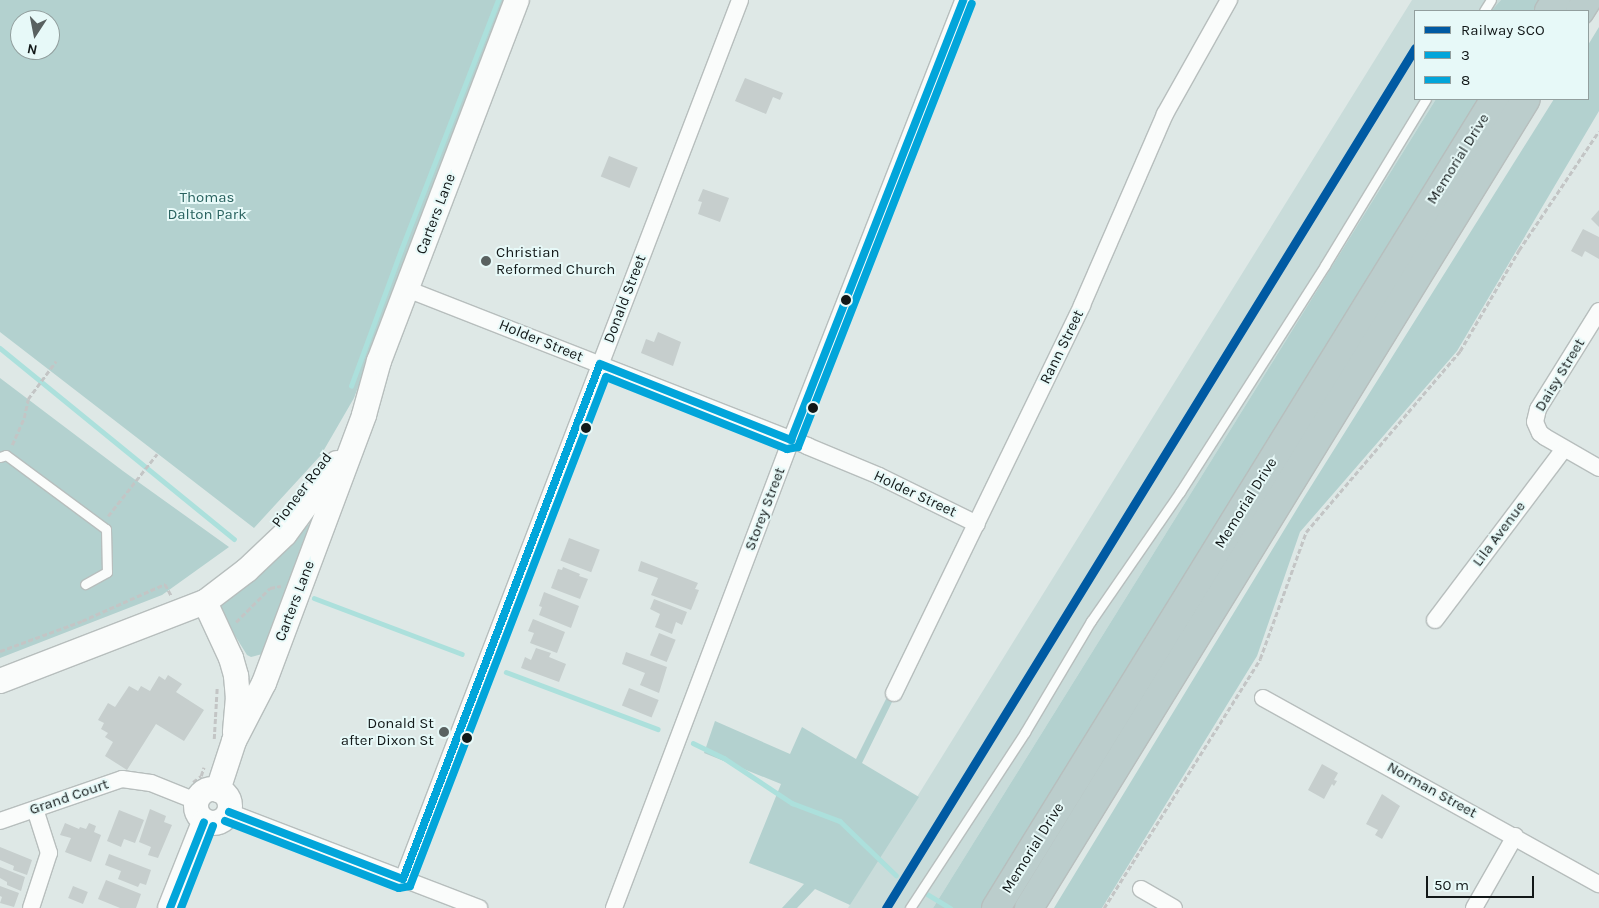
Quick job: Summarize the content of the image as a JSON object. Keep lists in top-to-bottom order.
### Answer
{
  "streets": {
    "highway": ["Memorial Drive"],
    "main road": ["Carters Lane", "Pioneer Road"],
    "street": [
      "Donald Street",
      "Holder Street",
      "Rann Street",
      "Daisy Street",
      "Storey Street",
      "Lila Avenue",
      "Norman Street",
      "Grand Court"
    ]
  },
  "crossings": [
    ["Carters Lane", "Holder Street"],
    ["Carters Lane", "Pioneer Road"],
    ["Donald Street", "Holder Street"],
    ["Holder Street", "Rann Street"],
    ["Holder Street", "Storey Street"],
    ["Daisy Street", "Lila Avenue"]
  ],
  "parks": ["Thomas Dalton Park"],
  "places": ["Christian Reformed Church", "Donald St after Dixon St"],
  "lines": ["transit line 3", "transit line 8", "rail line SCO"],
  "legend": ["Railway SCO", "3", "8"],
  "scale_bar": "50 m",
  "north": "bottom"
}
